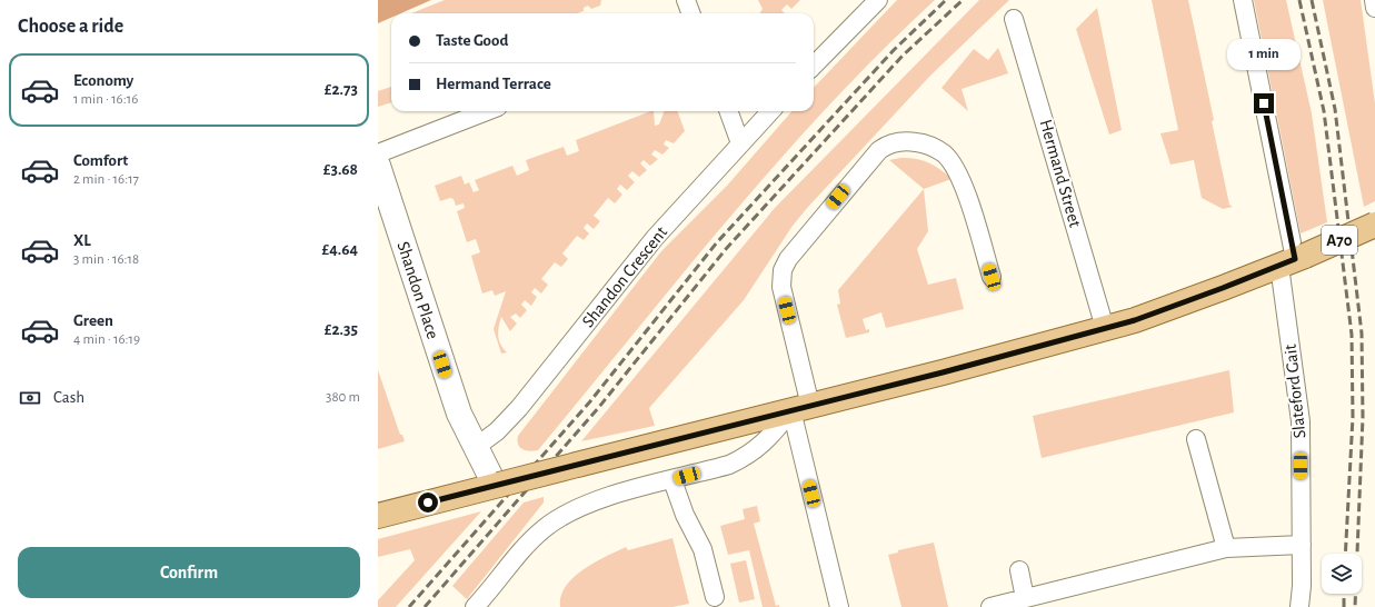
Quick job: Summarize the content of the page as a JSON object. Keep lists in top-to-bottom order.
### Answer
{
  "streets": {
    "main road": ["A70"],
    "street": [
      "Hermand Street",
      "Shandon Crescent",
      "Shandon Place",
      "Slateford Gait"
    ]
  },
  "crossings": [
    ["Hermand Street", "A70"],
    ["A70", "Shandon Place"],
    ["A70", "Slateford Gait"],
    ["Shandon Crescent", "Shandon Place"]
  ],
  "page": {
    "heading": "Choose a ride",
    "banner": ["Taste Good", "Hermand Terrace"],
    "bubble": "1 min",
    "list": [
      {
        "name": "Economy",
        "note": "1 min · 16:16",
        "value": "£2.73"
      },
      {
        "name": "Comfort",
        "note": "2 min · 16:17",
        "value": "£3.68"
      },
      {
        "name": "XL",
        "note": "3 min · 16:18",
        "value": "£4.64"
      },
      {
        "name": "Green",
        "note": "4 min · 16:19",
        "value": "£2.35"
      }
    ],
    "pay": ["Cash", "380 m"],
    "buttons": "Confirm"
  }
}
